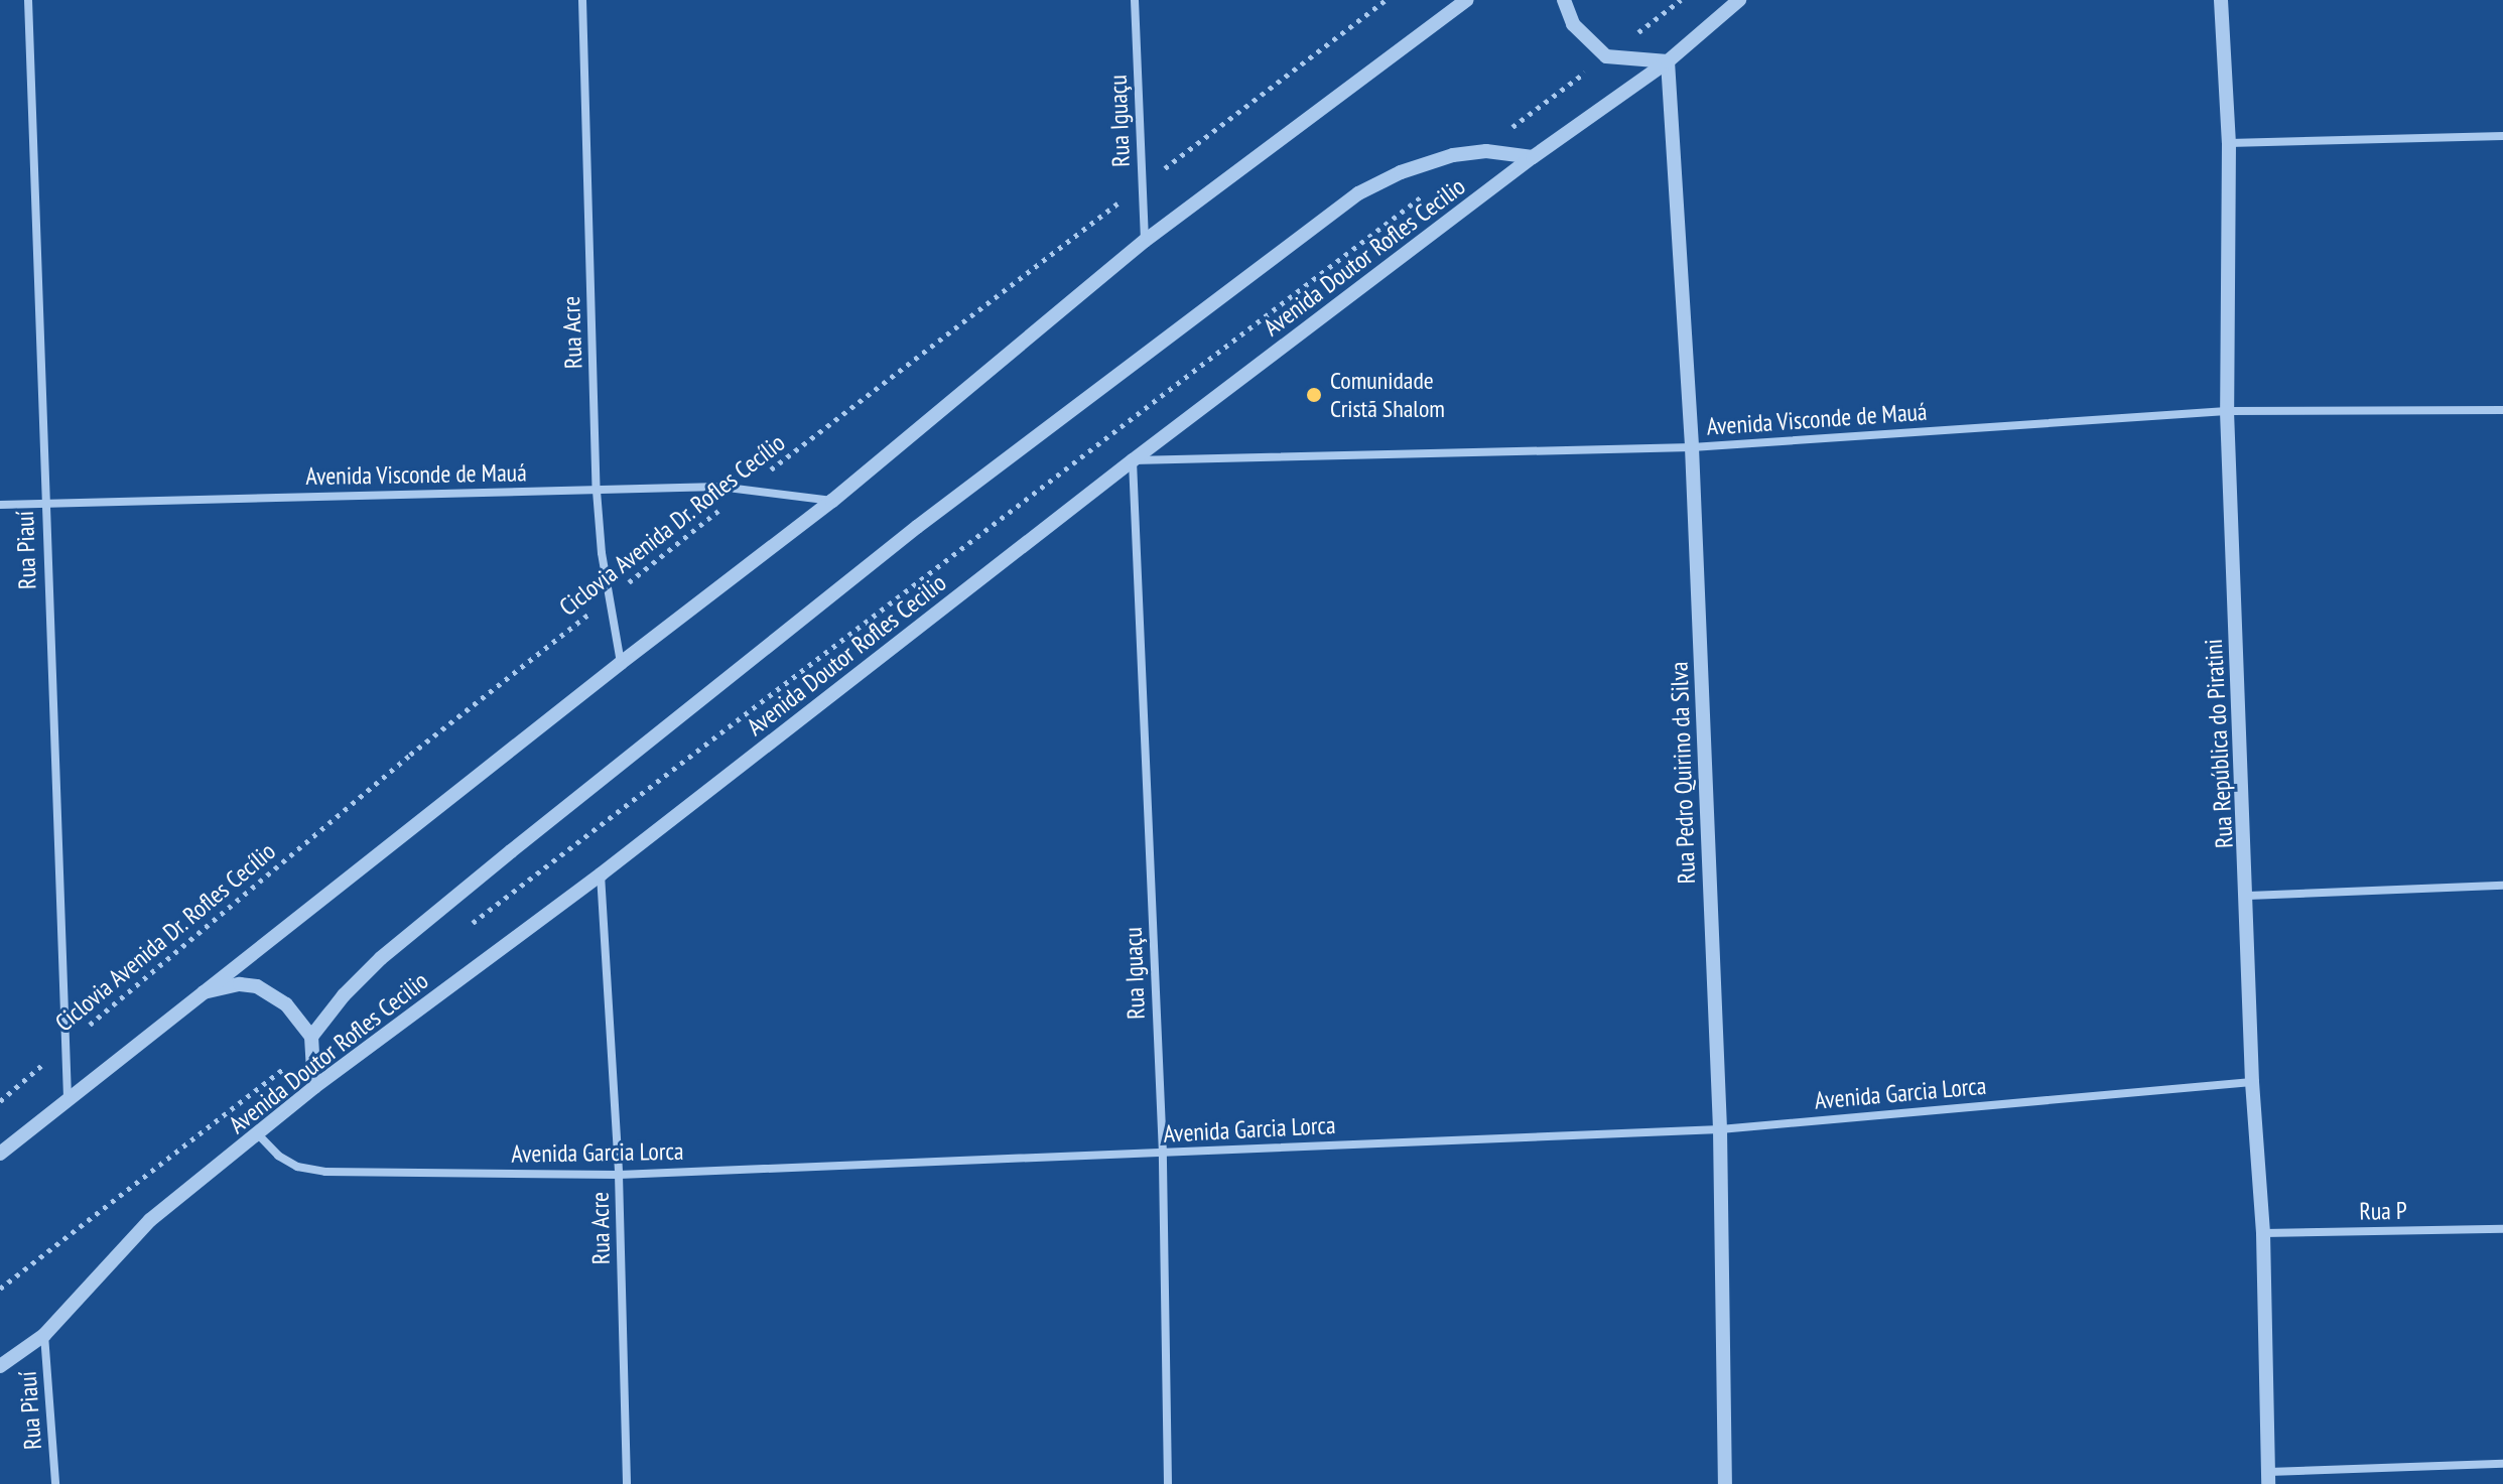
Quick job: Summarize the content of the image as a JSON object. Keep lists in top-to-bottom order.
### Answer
{
  "streets": {
    "street": [
      "Rua Iguaçu",
      "Avenida Doutor Rofles Cecilio",
      "Rua Acre",
      "Avenida Visconde de Mauá",
      "Rua Piauí",
      "Rua República do Piratini",
      "Rua Pedro Quirino da Silva",
      "Avenida Garcia Lorca",
      "Rua P"
    ],
    "path": ["Ciclovia Avenida Dr. Rofles Cecílio"]
  },
  "crossings": [
    ["Rua Iguaçu", "Avenida Doutor Rofles Cecilio"],
    ["Rua Iguaçu", "Avenida Visconde de Mauá"],
    ["Rua Iguaçu", "Ciclovia Avenida Dr. Rofles Cecílio"],
    ["Rua Iguaçu", "Avenida Garcia Lorca"],
    ["Avenida Doutor Rofles Cecilio", "Rua Acre"],
    ["Avenida Doutor Rofles Cecilio", "Avenida Visconde de Mauá"],
    ["Avenida Doutor Rofles Cecilio", "Rua Piauí"],
    ["Avenida Doutor Rofles Cecilio", "Rua Pedro Quirino da Silva"],
    ["Avenida Doutor Rofles Cecilio", "Avenida Garcia Lorca"],
    ["Rua Acre", "Avenida Visconde de Mauá"],
    ["Rua Acre", "Ciclovia Avenida Dr. Rofles Cecílio"],
    ["Rua Acre", "Avenida Garcia Lorca"],
    ["Avenida Visconde de Mauá", "Ciclovia Avenida Dr. Rofles Cecílio"],
    ["Avenida Visconde de Mauá", "Rua Piauí"],
    ["Avenida Visconde de Mauá", "Rua República do Piratini"],
    ["Avenida Visconde de Mauá", "Rua Pedro Quirino da Silva"],
    ["Ciclovia Avenida Dr. Rofles Cecílio", "Rua Piauí"],
    ["Rua República do Piratini", "Avenida Garcia Lorca"],
    ["Rua República do Piratini", "Rua P"],
    ["Rua Pedro Quirino da Silva", "Avenida Garcia Lorca"]
  ],
  "places": ["Comunidade Cristã Shalom"]
}
